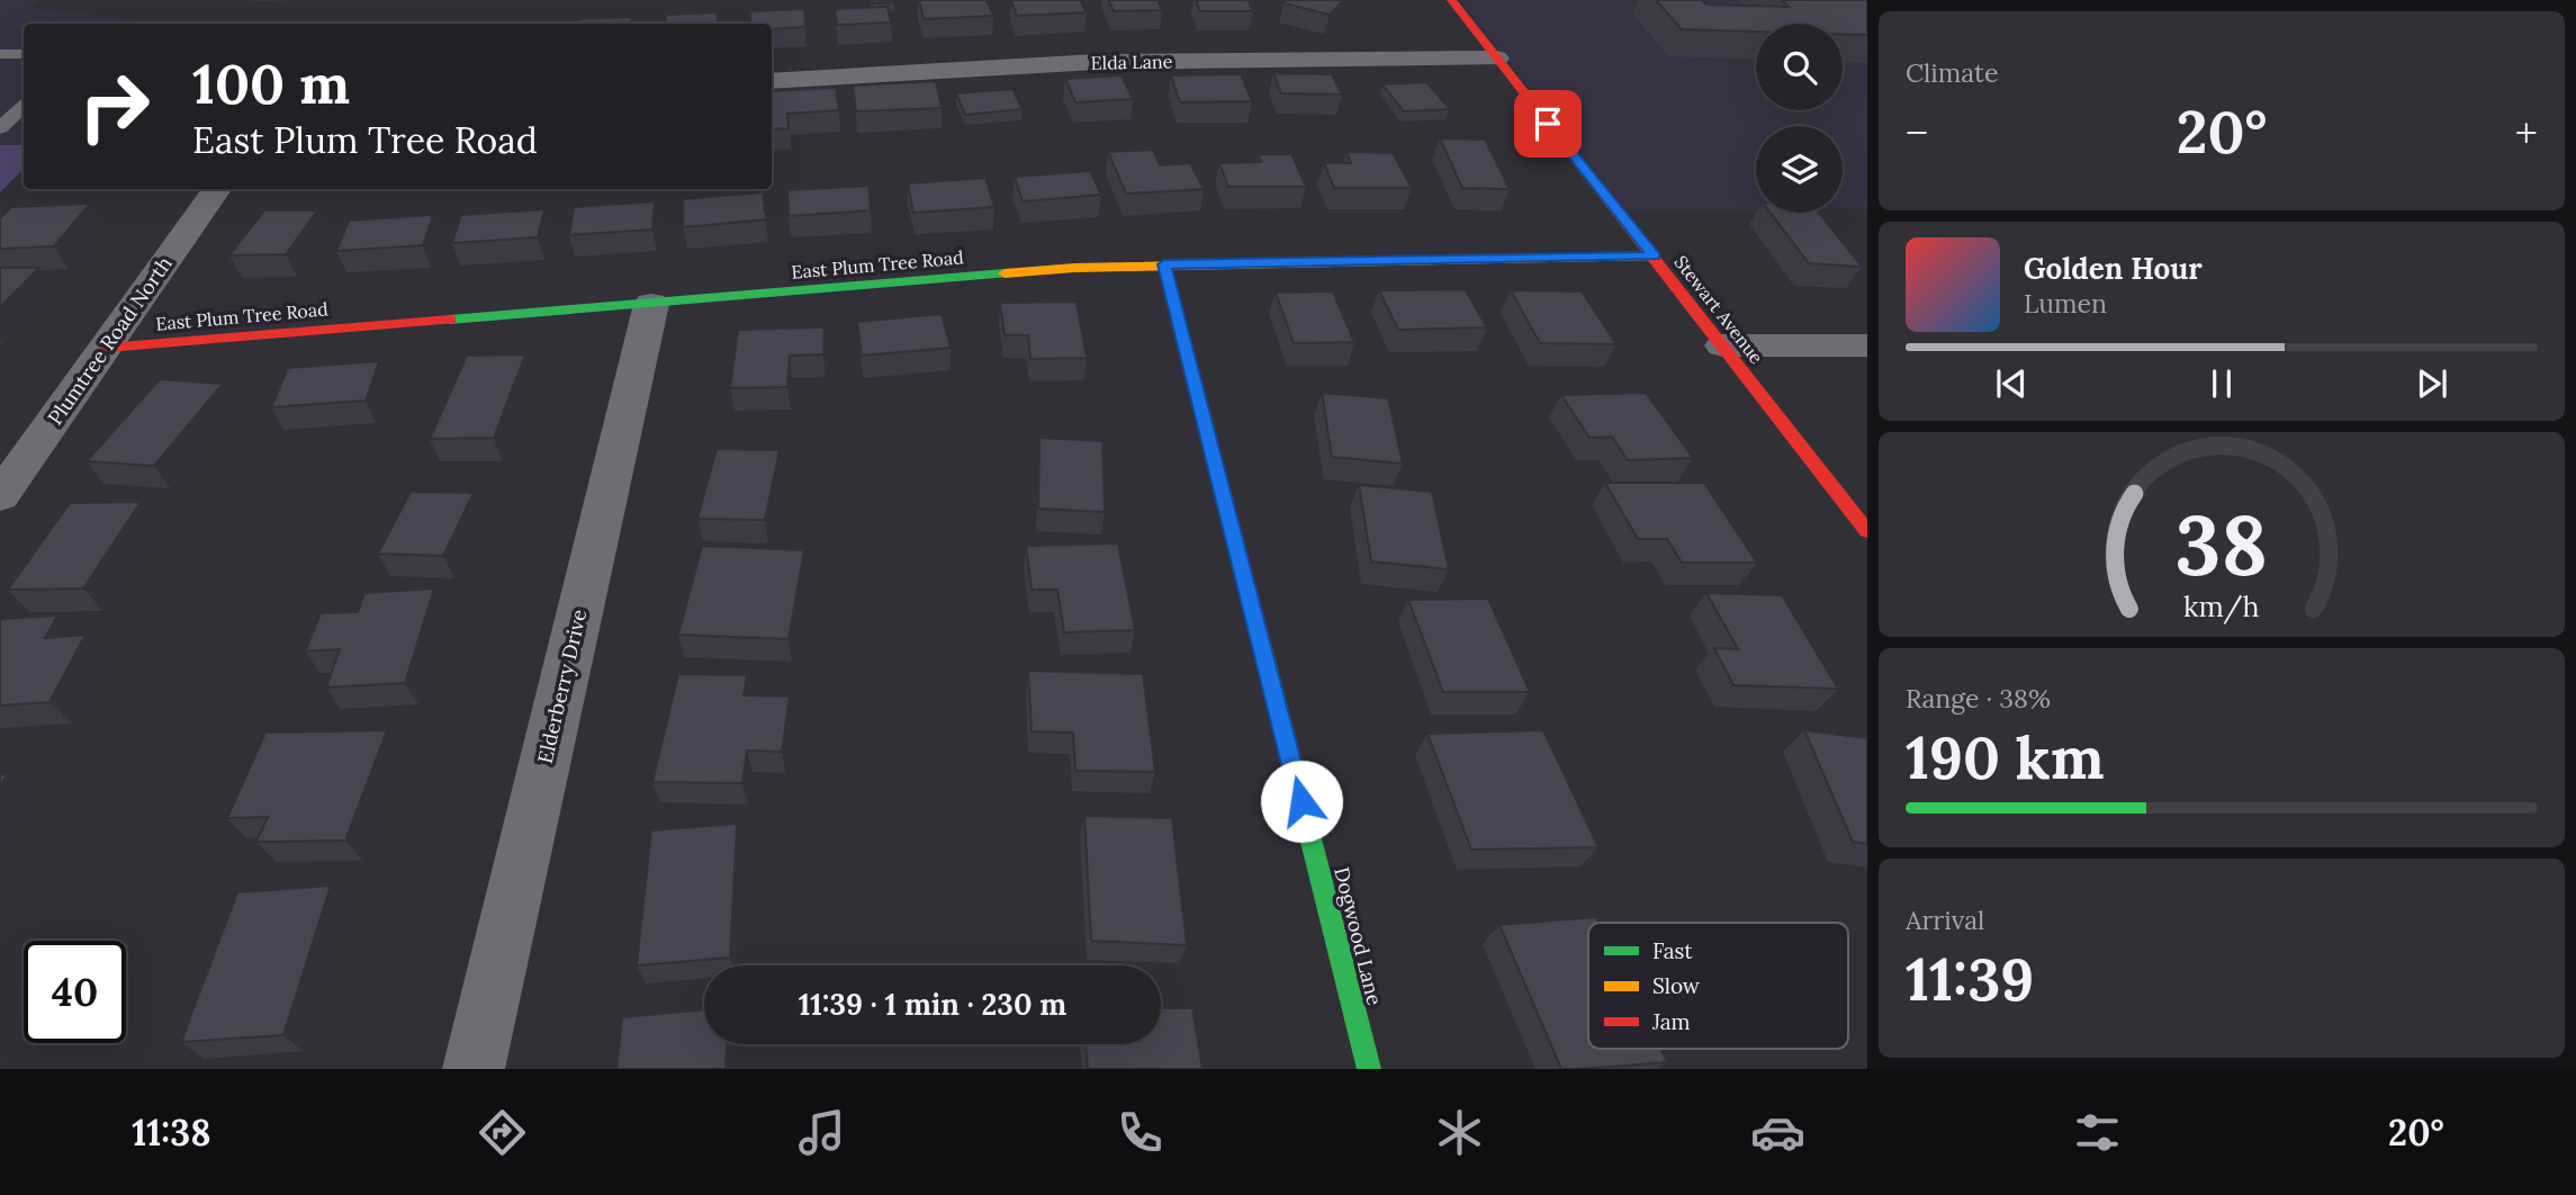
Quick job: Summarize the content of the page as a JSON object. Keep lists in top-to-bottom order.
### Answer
{
  "streets": {
    "street": [
      "Elda Lane",
      "East Plum Tree Road",
      "Stewart Avenue",
      "Plumtree Road North",
      "Elderberry Drive",
      "Dogwood Lane"
    ]
  },
  "crossings": [
    ["Elda Lane", "Stewart Avenue"],
    ["East Plum Tree Road", "Stewart Avenue"],
    ["East Plum Tree Road", "Plumtree Road North"],
    ["East Plum Tree Road", "Elderberry Drive"],
    ["East Plum Tree Road", "Dogwood Lane"]
  ],
  "legend": ["Fast", "Slow", "Jam"],
  "page": {
    "tile": [
      "Climate",
      ["Range · 38%", "190 km"],
      ["Arrival", "11:39"]
    ],
    "turn": ["100 m", "East Plum Tree Road"],
    "heat": ["−", "20°", "+"],
    "song": ["Golden Hour", "Lumen"],
    "limit": "40",
    "trip": "11:39 · 1 min · 230 m",
    "tabs": ["11:38", "20°"],
    "gauge": ["38", "km/h"]
  }
}
